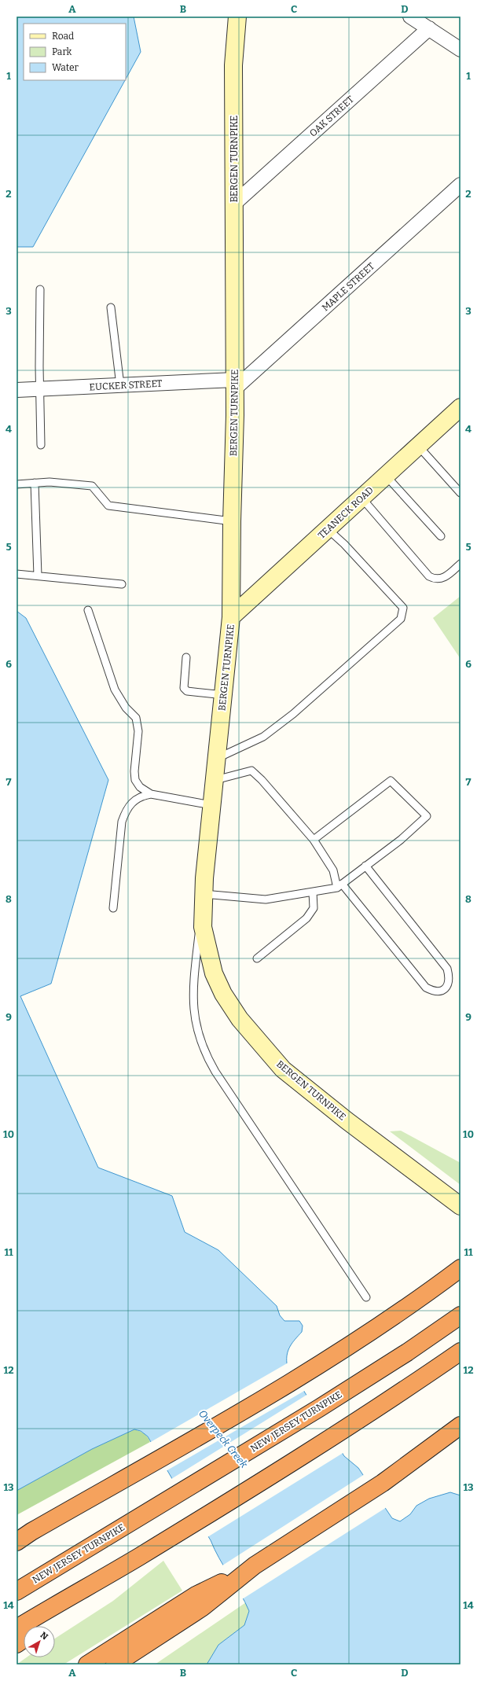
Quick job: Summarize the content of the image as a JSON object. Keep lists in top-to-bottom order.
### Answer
{
  "streets": {
    "highway": ["NEW JERSEY TURNPIKE"],
    "main road": ["BERGEN TURNPIKE", "TEANECK ROAD"],
    "street": ["OAK STREET", "MAPLE STREET", "EUCKER STREET"]
  },
  "crossings": [
    ["OAK STREET", "BERGEN TURNPIKE"],
    ["BERGEN TURNPIKE", "MAPLE STREET"],
    ["BERGEN TURNPIKE", "EUCKER STREET"],
    ["BERGEN TURNPIKE", "TEANECK ROAD"],
    ["MAPLE STREET", "EUCKER STREET"]
  ],
  "water": ["Overpeck Creek"],
  "legend": ["Road", "Park", "Water"],
  "north": "top right",
  "grid": {
    "columns": [
      "A",
      "B",
      "C",
      "D"
    ],
    "rows": [
      "1",
      "2",
      "3",
      "4",
      "5",
      "6",
      "7",
      "8",
      "9",
      "10",
      "11",
      "12",
      "13",
      "14"
    ]
  }
}
